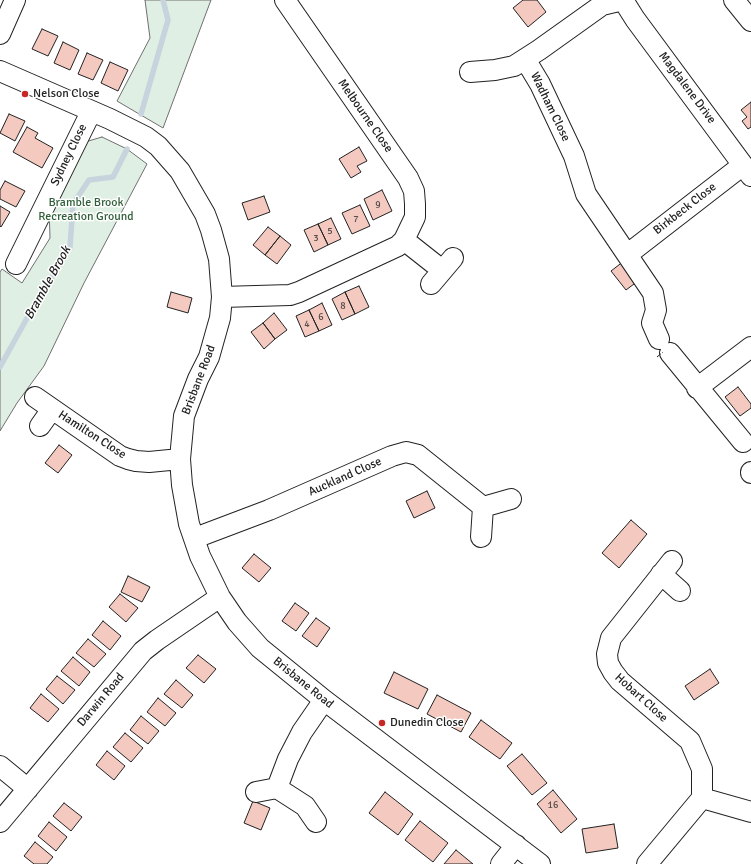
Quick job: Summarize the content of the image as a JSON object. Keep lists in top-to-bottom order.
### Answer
{
  "streets": {
    "street": [
      "Magdalene Drive",
      "Wadham Close",
      "Melbourne Close",
      "Sydney Close",
      "Birkbeck Close",
      "Brisbane Road",
      "Hamilton Close",
      "Auckland Close",
      "Hobart Close",
      "Darwin Road"
    ]
  },
  "crossings": [
    ["Magdalene Drive", "Wadham Close"],
    ["Magdalene Drive", "Birkbeck Close"],
    ["Wadham Close", "Birkbeck Close"],
    ["Sydney Close", "Brisbane Road"],
    ["Brisbane Road", "Hamilton Close"],
    ["Brisbane Road", "Auckland Close"],
    ["Brisbane Road", "Darwin Road"]
  ],
  "water": ["Bramble Brook"],
  "parks": ["Bramble Brook Recreation Ground"],
  "places": ["Nelson Close", "Dunedin Close"],
  "house_numbers": [
    "9",
    "7",
    "5",
    "3",
    "8",
    "6",
    "4",
    "16"
  ]
}
